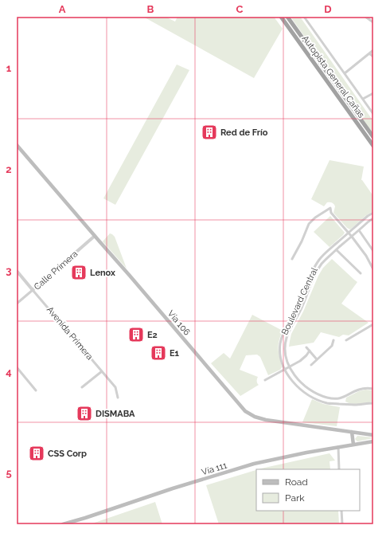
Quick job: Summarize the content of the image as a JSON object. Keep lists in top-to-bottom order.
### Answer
{
  "streets": {
    "highway": ["Autopista General Cañas"],
    "main road": ["Vía 106", "Vía 111"],
    "street": ["Calle Primera", "Boulevard Central", "Avenida Primera"]
  },
  "crossings": [
    ["Calle Primera", "Vía 106"],
    ["Calle Primera", "Avenida Primera"]
  ],
  "places": {
    "building": [
      "Red de Frío",
      "Lenox",
      "E2",
      "E1",
      "DISMABA",
      "CSS Corp"
    ]
  },
  "legend": ["Road", "Park"],
  "grid": {
    "columns": [
      "A",
      "B",
      "C",
      "D"
    ],
    "rows": [
      "1",
      "2",
      "3",
      "4",
      "5"
    ]
  }
}
